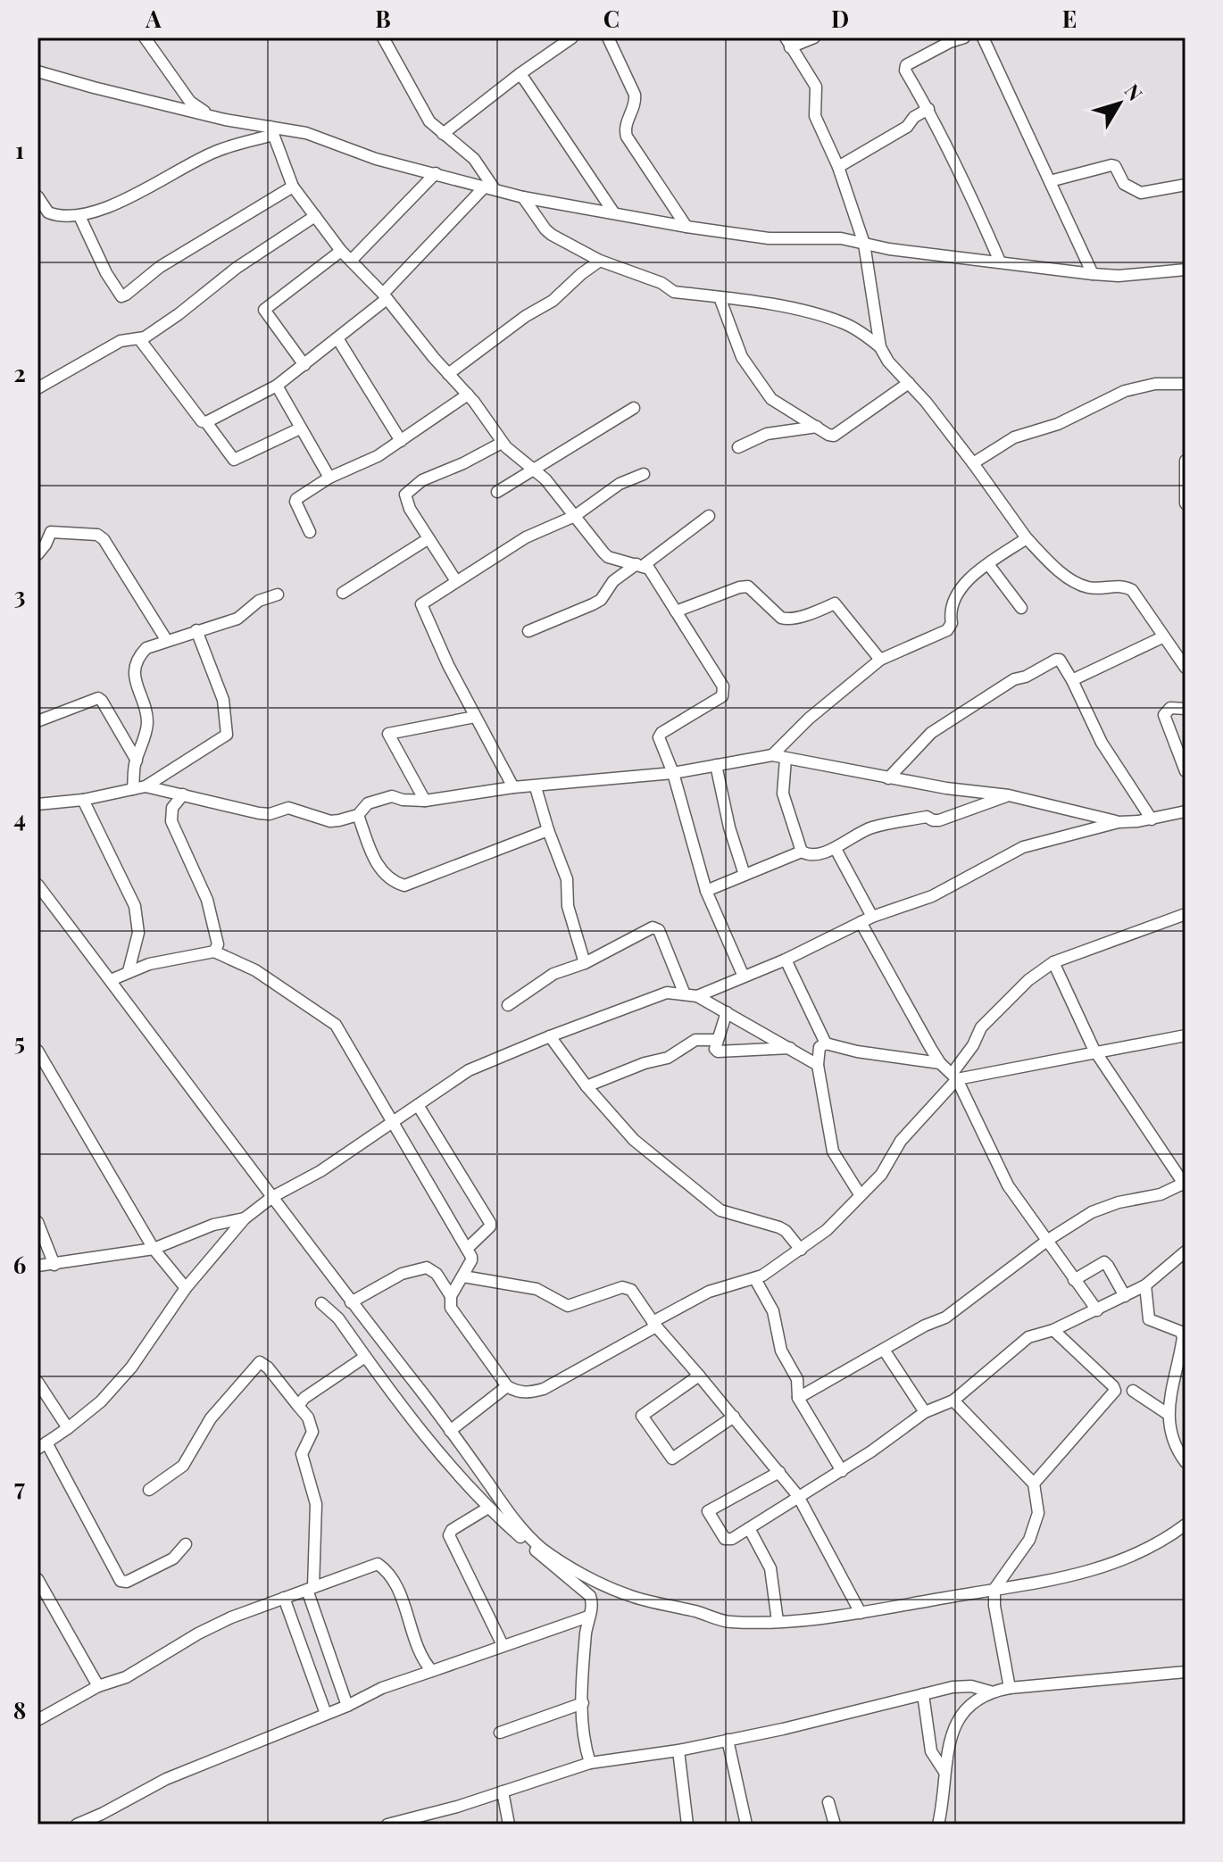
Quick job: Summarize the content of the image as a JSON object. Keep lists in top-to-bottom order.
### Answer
{
  "north": "top right",
  "grid": {
    "columns": [
      "A",
      "B",
      "C",
      "D",
      "E"
    ],
    "rows": [
      "1",
      "2",
      "3",
      "4",
      "5",
      "6",
      "7",
      "8"
    ]
  }
}
